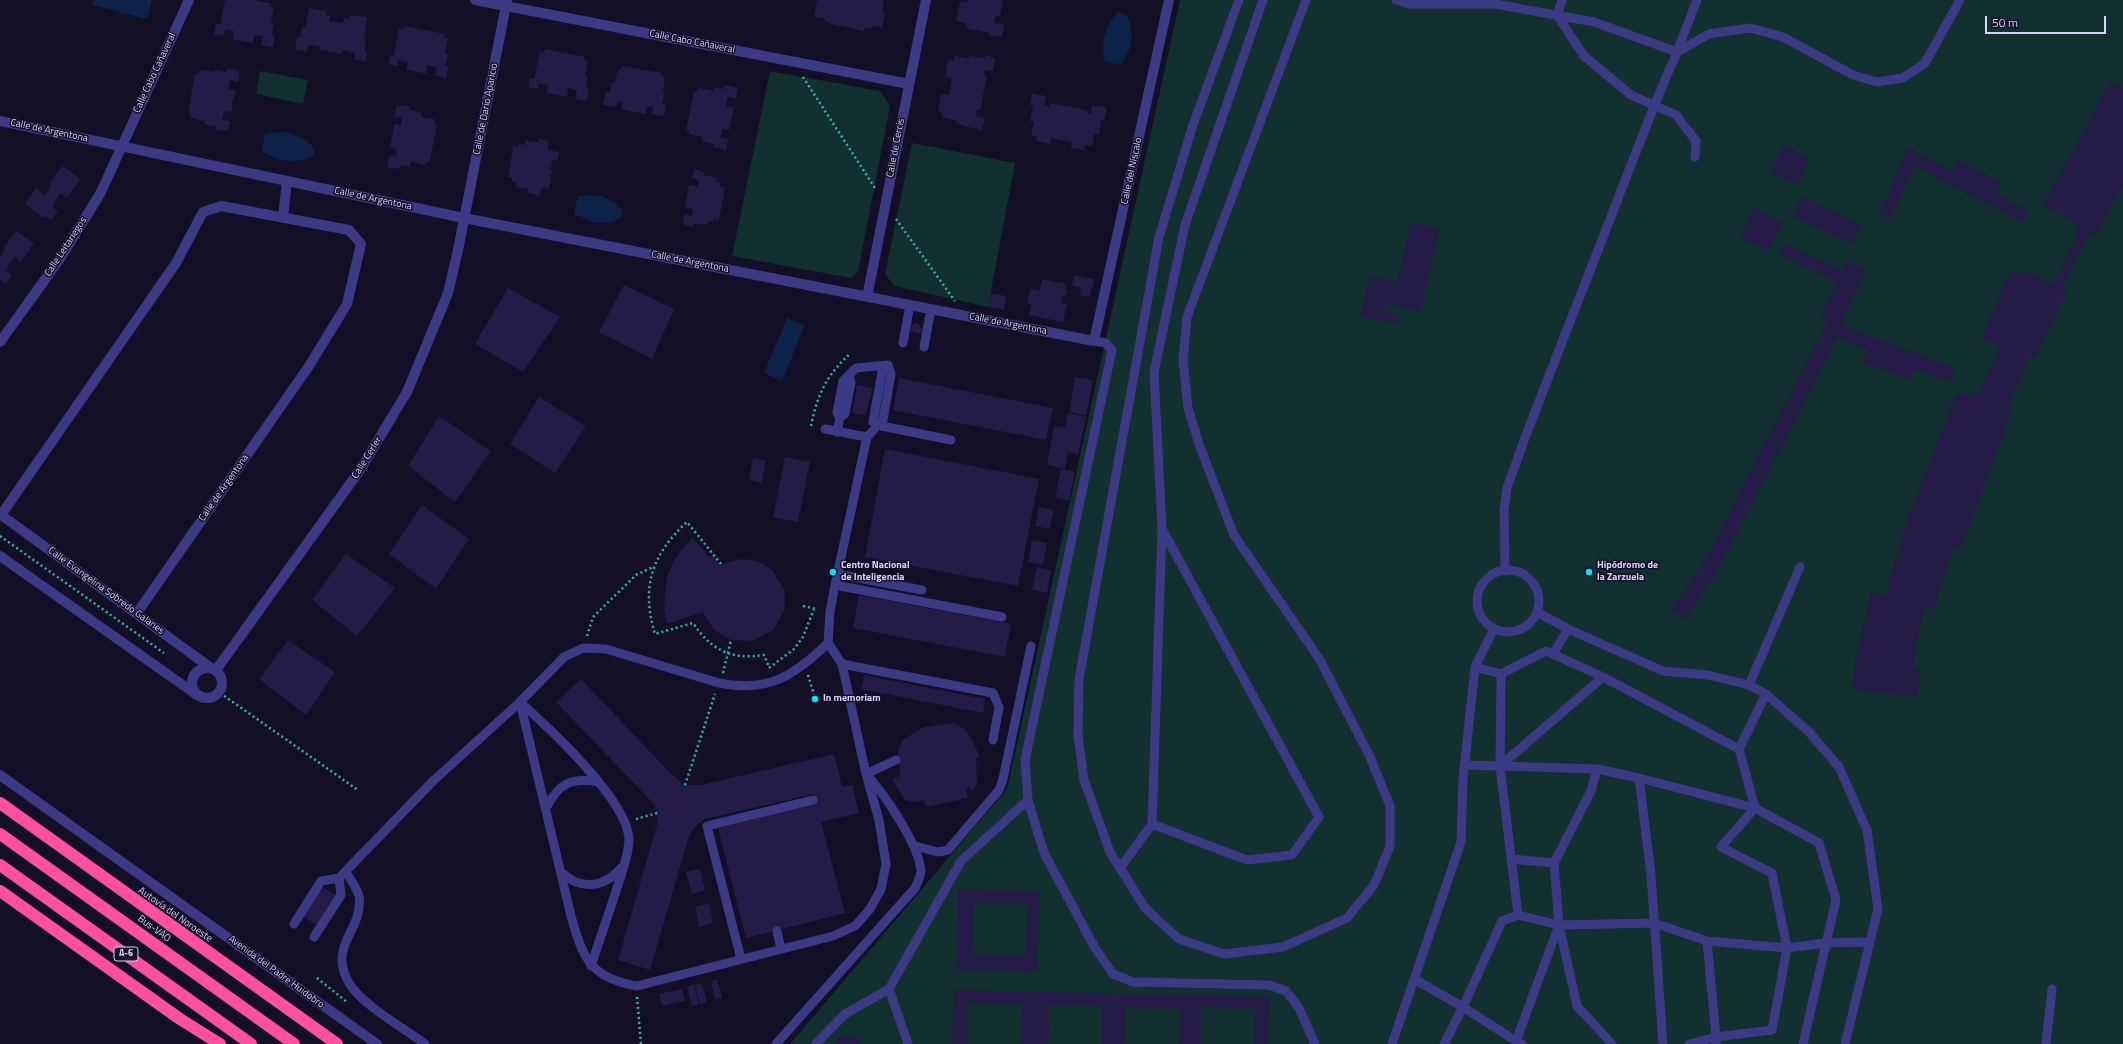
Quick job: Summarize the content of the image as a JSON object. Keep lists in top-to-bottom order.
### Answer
{
  "streets": {
    "highway": ["Autovía del Noroeste", "Bus-VAO", "A-6"],
    "street": [
      "Calle Cabo Cañaveral",
      "Calle de Darío Aparicio",
      "Calle de Argentona",
      "Calle de Cercis",
      "Calle del Níscalo",
      "Calle Leitariegos",
      "Calle Cerler",
      "Calle Evangelina Sobredo Galanes",
      "Avenida del Padre Huidobro"
    ]
  },
  "crossings": [
    ["Calle Cabo Cañaveral", "Calle de Darío Aparicio"],
    ["Calle Cabo Cañaveral", "Calle de Argentona"],
    ["Calle Cabo Cañaveral", "Calle de Cercis"],
    ["Calle Cabo Cañaveral", "Calle Leitariegos"],
    ["Calle de Darío Aparicio", "Calle de Argentona"],
    ["Calle de Darío Aparicio", "Calle Cerler"],
    ["Calle de Argentona", "Calle de Cercis"],
    ["Calle de Argentona", "Calle del Níscalo"],
    ["Calle de Argentona", "Calle Leitariegos"],
    ["Calle de Argentona", "Calle Cerler"],
    ["Calle de Argentona", "Calle Evangelina Sobredo Galanes"],
    ["Calle Cerler", "Calle Evangelina Sobredo Galanes"]
  ],
  "places": ["Centro Nacional de Inteligencia", "Hipódromo de la Zarzuela", "In memoriam"],
  "scale_bar": "50 m"
}
